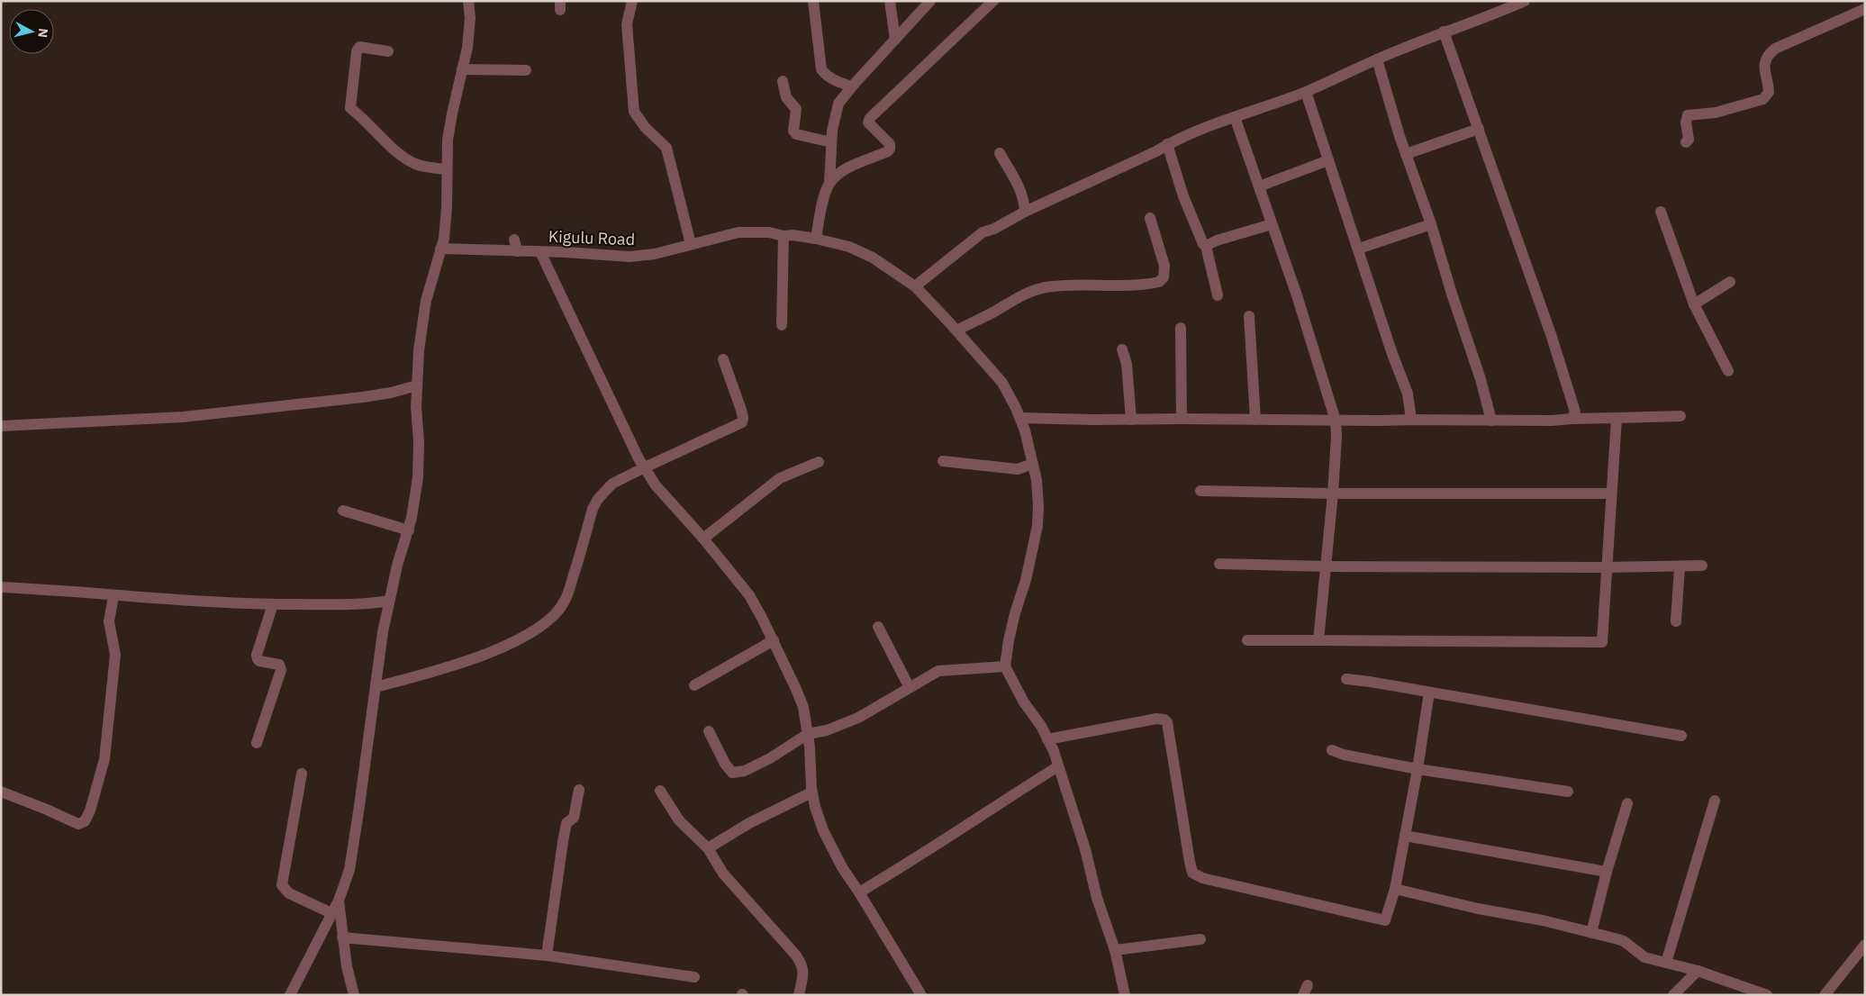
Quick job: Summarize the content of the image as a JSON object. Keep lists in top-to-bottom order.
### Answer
{
  "streets": {
    "street": ["Kigulu Road"]
  },
  "north": "right"
}
